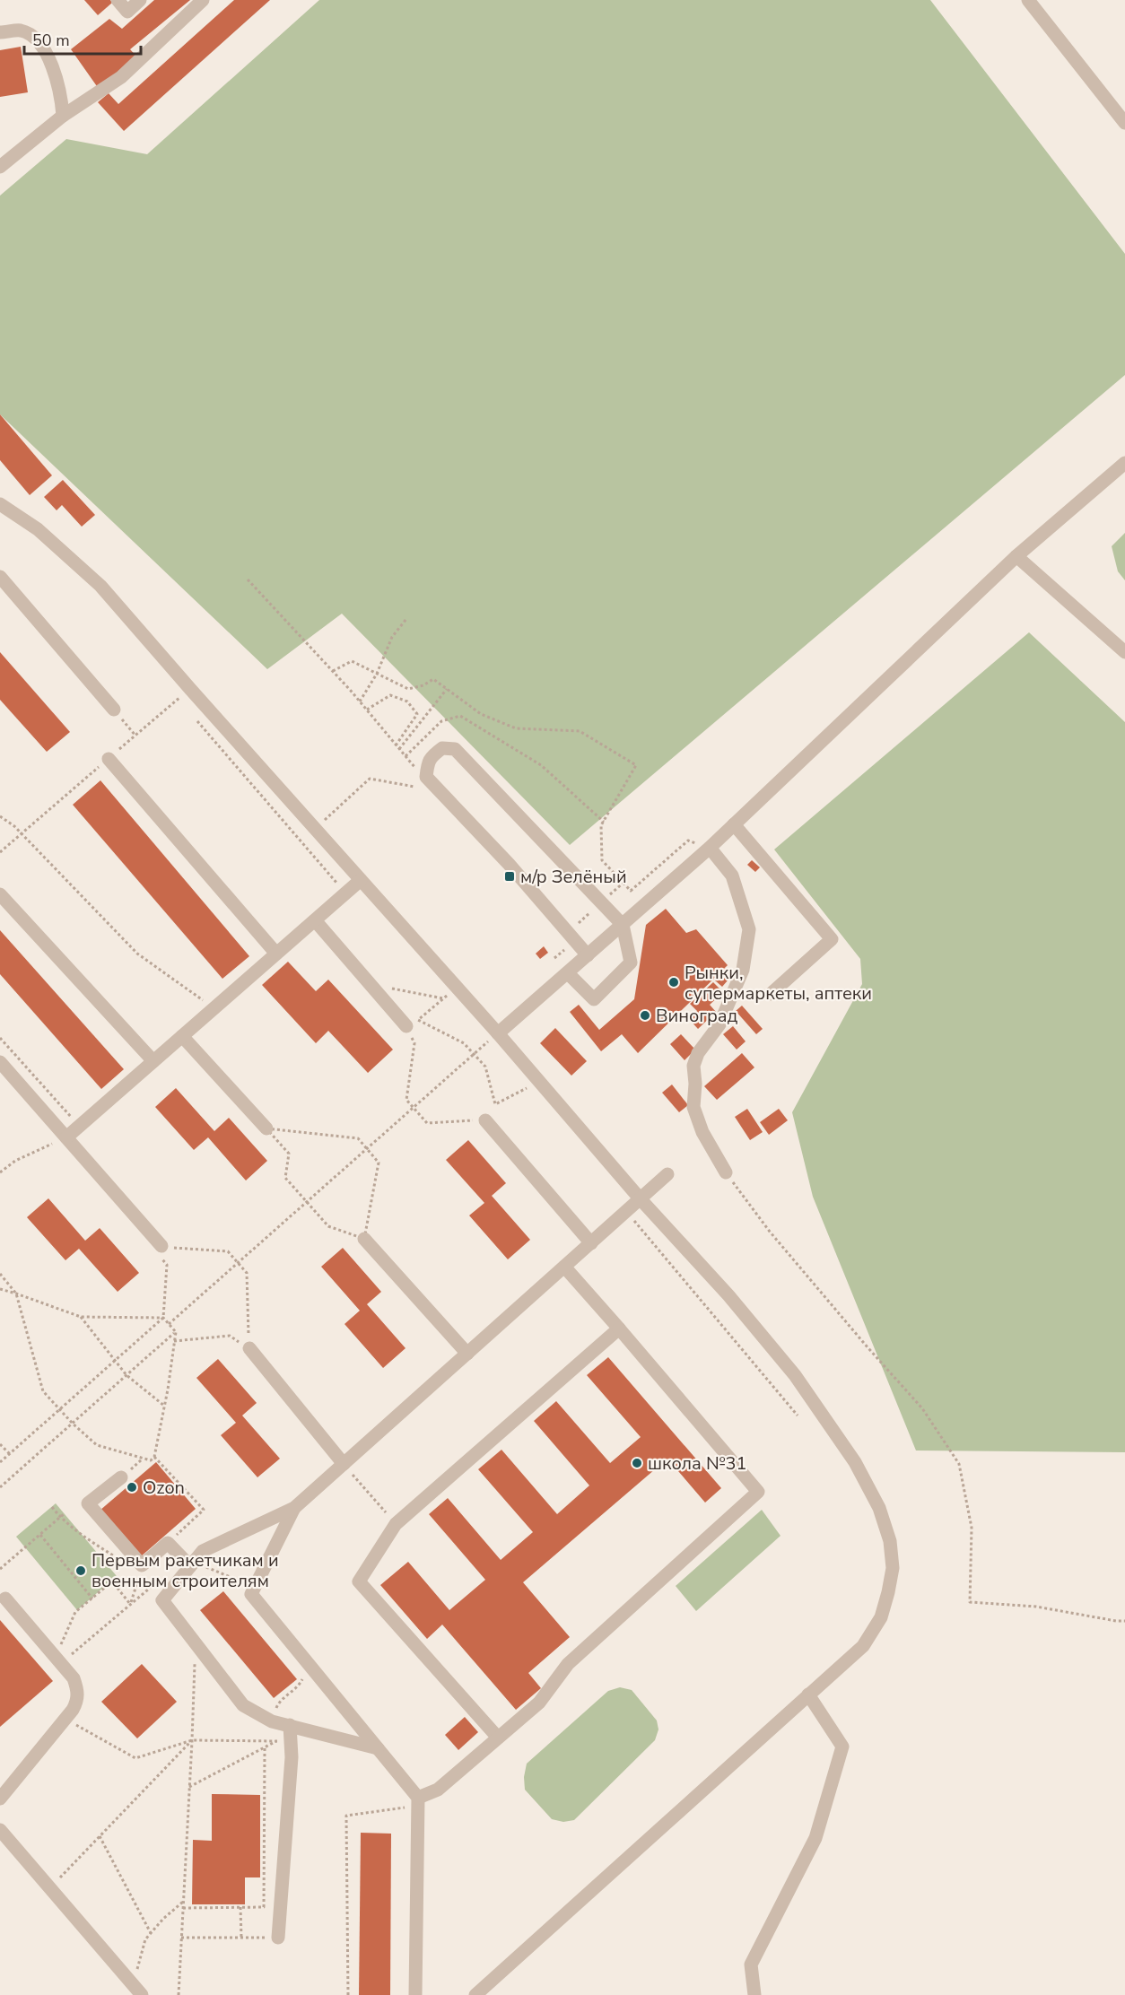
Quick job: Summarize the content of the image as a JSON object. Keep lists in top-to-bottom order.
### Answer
{
  "places": {
    "transit": ["м/р Зелёный"],
    "other": [
      "Рынки, супермаркеты, аптеки",
      "Виноград",
      "школа №31",
      "Ozon",
      "Первым ракетчикам и военным строителям"
    ]
  },
  "scale_bar": "50 m"
}
